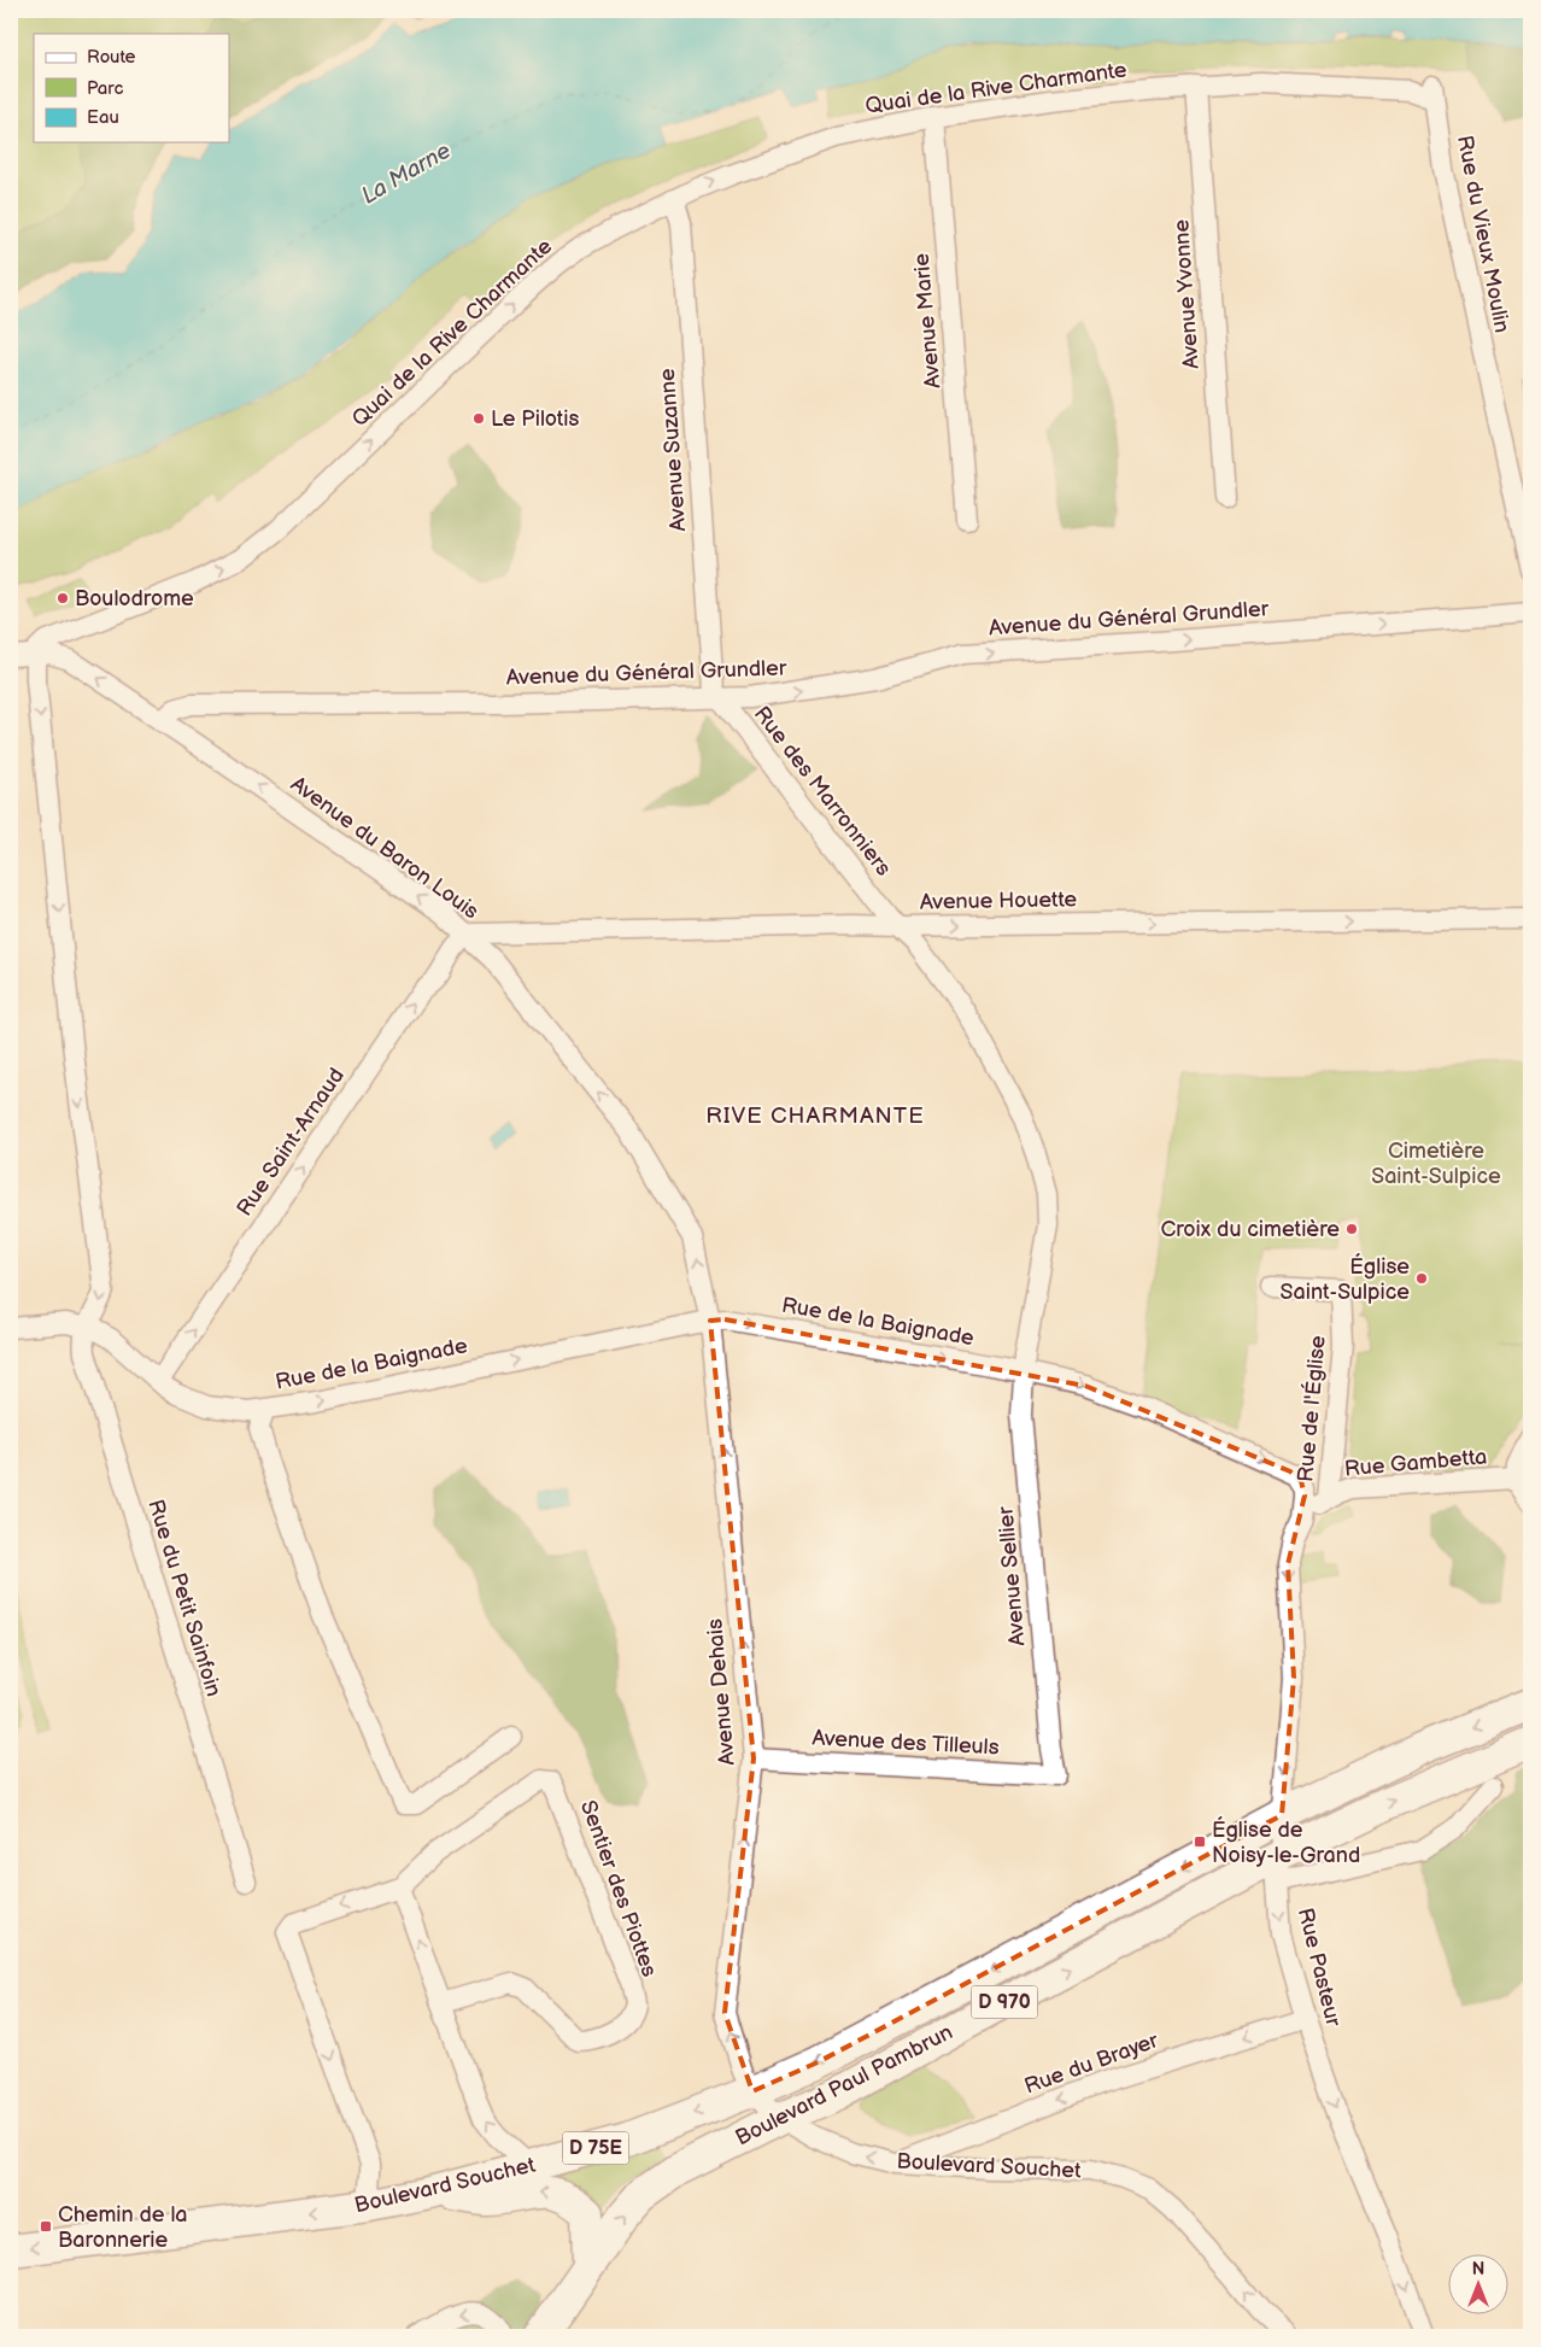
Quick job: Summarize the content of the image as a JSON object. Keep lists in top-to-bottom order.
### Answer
{
  "streets": {
    "main road": [
      "D 970",
      "Boulevard Paul Pambrun",
      "D 75E",
      "Boulevard Souchet"
    ],
    "street": [
      "Quai de la Rive Charmante",
      "Rue du Vieux Moulin",
      "Avenue Yvonne",
      "Avenue Marie",
      "Avenue Suzanne",
      "Avenue du Général Grundler",
      "Rue des Marronniers",
      "Avenue du Baron Louis",
      "Avenue Houette",
      "Rue Saint-Arnaud",
      "Rue de la Baignade",
      "Rue de l'Église",
      "Rue Gambetta",
      "Avenue Sellier",
      "Rue du Petit Sainfoin",
      "Avenue Dehais",
      "Avenue des Tilleuls",
      "Sentier des Piottes",
      "Rue Pasteur",
      "Rue du Brayer"
    ]
  },
  "crossings": [
    ["Quai de la Rive Charmante", "Rue du Vieux Moulin"],
    ["Quai de la Rive Charmante", "Avenue Yvonne"],
    ["Quai de la Rive Charmante", "Avenue Marie"],
    ["Quai de la Rive Charmante", "Avenue Suzanne"],
    ["Quai de la Rive Charmante", "Avenue du Baron Louis"],
    ["Avenue Suzanne", "Avenue du Général Grundler"],
    ["Avenue Suzanne", "Rue des Marronniers"],
    ["Avenue du Général Grundler", "Rue des Marronniers"],
    ["Avenue du Général Grundler", "Avenue du Baron Louis"],
    ["Rue des Marronniers", "Avenue Houette"],
    ["Rue des Marronniers", "Rue de la Baignade"],
    ["Rue des Marronniers", "Avenue Sellier"],
    ["Avenue du Baron Louis", "Avenue Houette"],
    ["Avenue du Baron Louis", "Rue Saint-Arnaud"],
    ["Avenue du Baron Louis", "Rue de la Baignade"],
    ["Avenue du Baron Louis", "Avenue Dehais"],
    ["Avenue Houette", "Rue Saint-Arnaud"],
    ["Rue Saint-Arnaud", "Rue de la Baignade"],
    ["Rue de la Baignade", "Rue Gambetta"],
    ["Rue de la Baignade", "Avenue Sellier"],
    ["Rue de la Baignade", "Rue du Petit Sainfoin"],
    ["Rue de la Baignade", "Avenue Dehais"],
    ["Rue de la Baignade", "Rue Pasteur"],
    ["Rue de l'Église", "Rue Gambetta"],
    ["Rue Gambetta", "Rue Pasteur"],
    ["Avenue Sellier", "Avenue des Tilleuls"],
    ["Avenue Dehais", "Avenue des Tilleuls"],
    ["Avenue Dehais", "Boulevard Paul Pambrun"],
    ["Avenue Dehais", "Boulevard Souchet"],
    ["Sentier des Piottes", "Boulevard Souchet"],
    ["Rue Pasteur", "Rue du Brayer"],
    ["Rue Pasteur", "Boulevard Paul Pambrun"],
    ["Rue du Brayer", "Boulevard Souchet"],
    ["Boulevard Paul Pambrun", "Boulevard Souchet"]
  ],
  "one_way": [
    "Quai de la Rive Charmante",
    "Avenue du Général Grundler",
    "Avenue du Baron Louis",
    "Avenue Houette",
    "Rue Saint-Arnaud",
    "Rue de la Baignade",
    "Avenue Dehais",
    "Rue Pasteur",
    "Rue du Brayer",
    "Boulevard Souchet"
  ],
  "districts": ["RIVE CHARMANTE"],
  "water": ["La Marne"],
  "parks": ["Cimetière Saint-Sulpice"],
  "places": {
    "other": [
      "Le Pilotis",
      "Boulodrome",
      "Croix du cimetière",
      "Église Saint-Sulpice"
    ],
    "transit": ["Église de Noisy-le-Grand", "Chemin de la Baronnerie"]
  },
  "legend": ["Route", "Parc", "Eau"],
  "north": "top"
}
